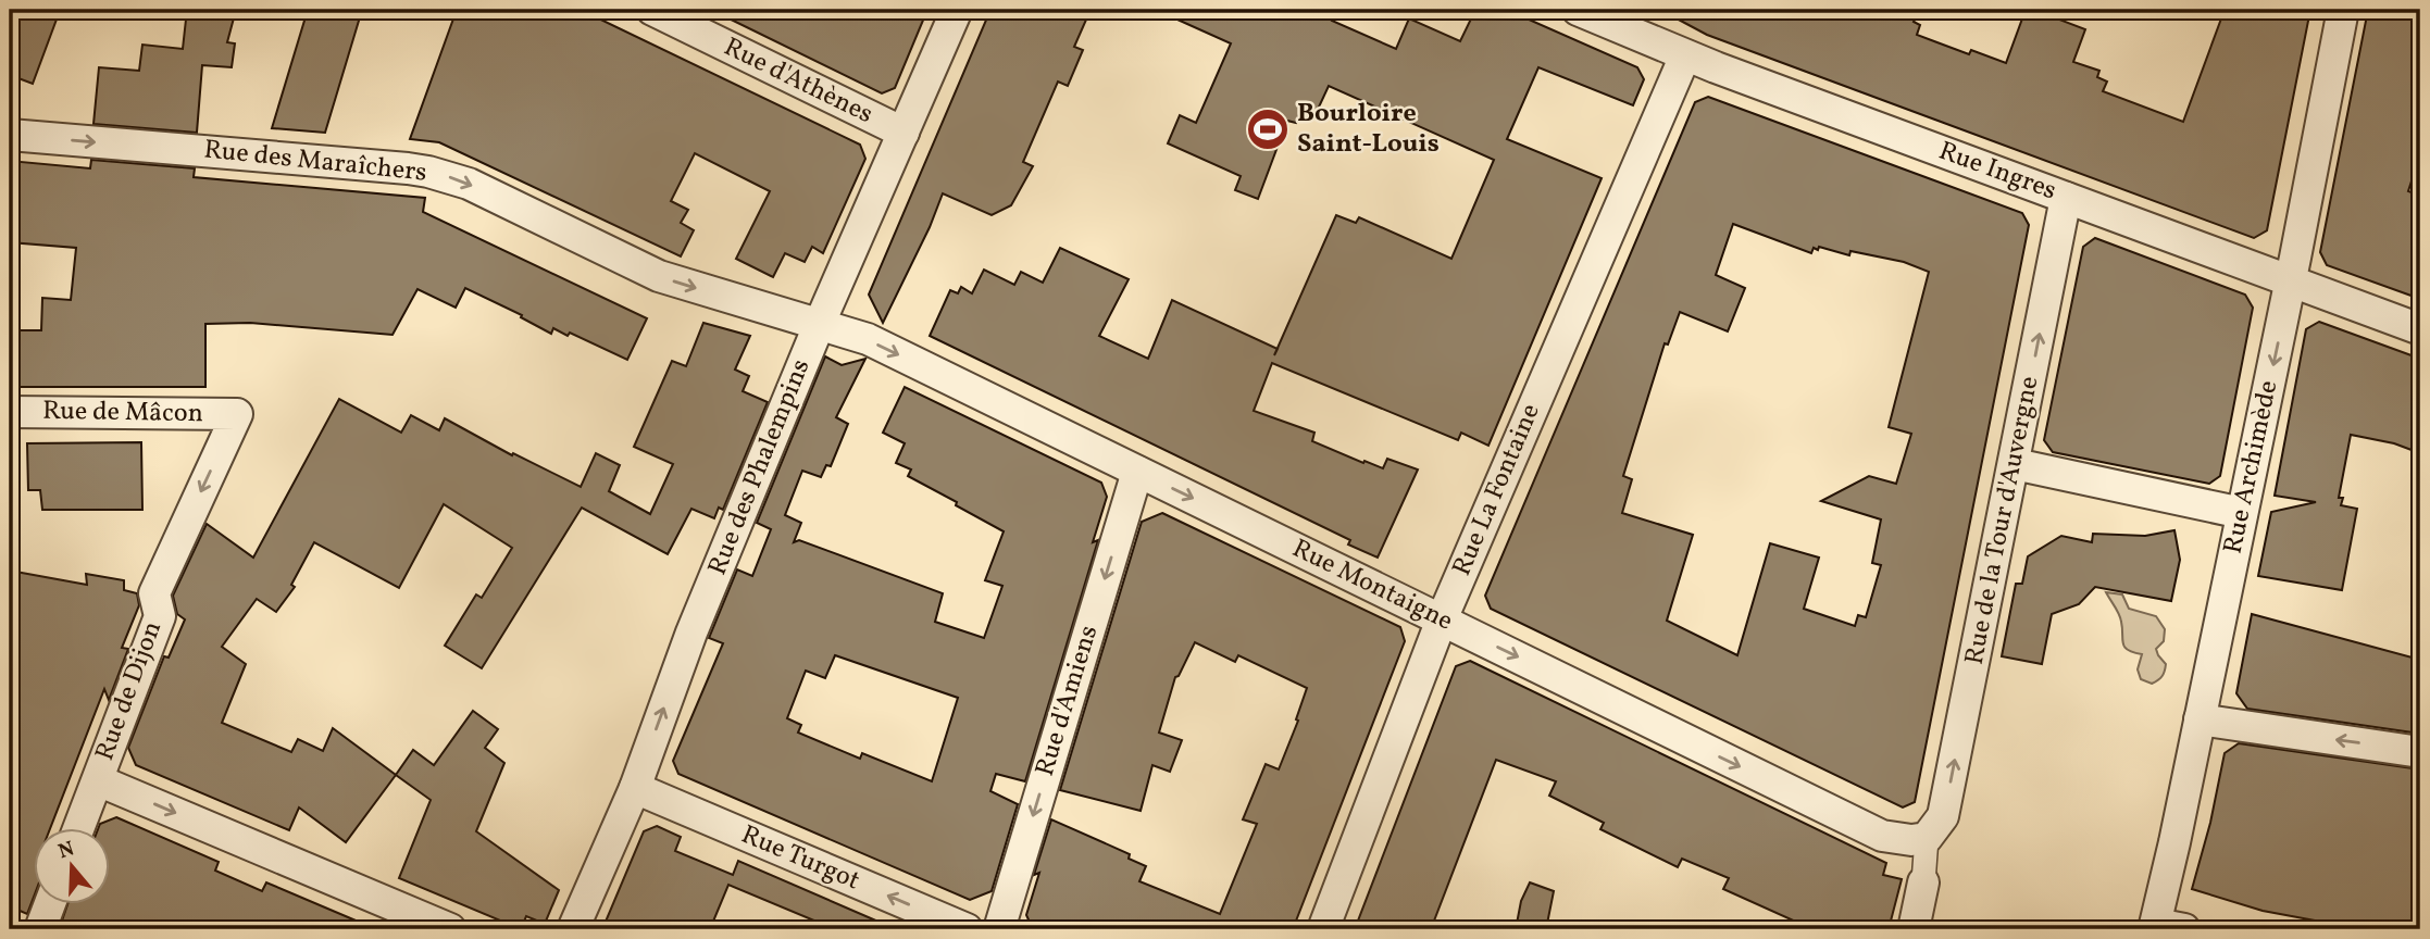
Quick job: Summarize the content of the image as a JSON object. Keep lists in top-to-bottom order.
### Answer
{
  "streets": {
    "street": [
      "Rue d'Athènes",
      "Rue des Maraîchers",
      "Rue Ingres",
      "Rue de Mâcon",
      "Rue des Phalempins",
      "Rue Archimède",
      "Rue La Fontaine",
      "Rue de la Tour d'Auvergne",
      "Rue Montaigne",
      "Rue de Dijon",
      "Rue d'Amiens",
      "Rue Turgot"
    ]
  },
  "crossings": [
    ["Rue d'Athènes", "Rue des Phalempins"],
    ["Rue des Maraîchers", "Rue des Phalempins"],
    ["Rue des Maraîchers", "Rue Montaigne"],
    ["Rue Ingres", "Rue Archimède"],
    ["Rue Ingres", "Rue La Fontaine"],
    ["Rue Ingres", "Rue de la Tour d'Auvergne"],
    ["Rue de Mâcon", "Rue de Dijon"],
    ["Rue des Phalempins", "Rue Montaigne"],
    ["Rue des Phalempins", "Rue Turgot"],
    ["Rue La Fontaine", "Rue Montaigne"],
    ["Rue de la Tour d'Auvergne", "Rue Montaigne"],
    ["Rue Montaigne", "Rue d'Amiens"]
  ],
  "one_way": [
    "Rue des Maraîchers",
    "Rue des Phalempins",
    "Rue de la Tour d'Auvergne",
    "Rue Montaigne",
    "Rue de Dijon",
    "Rue d'Amiens",
    "Rue Turgot"
  ],
  "places": {
    "sports": ["Bourloire Saint-Louis"]
  },
  "north": "top"
}
